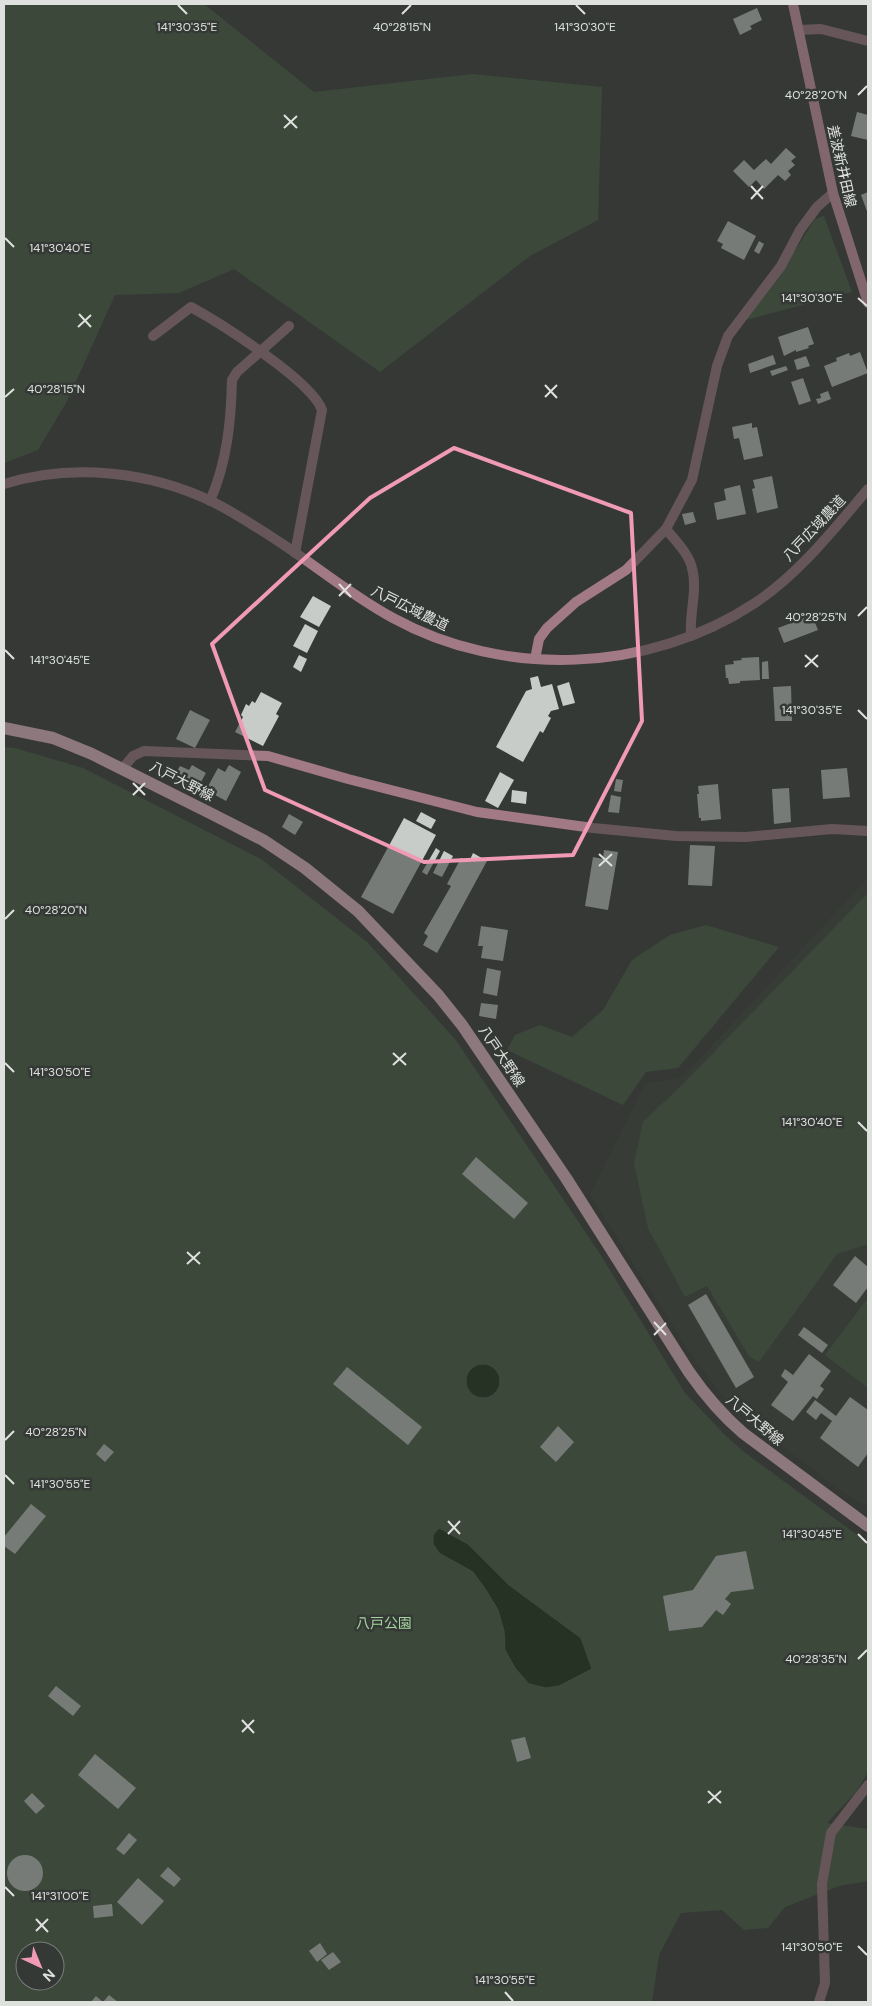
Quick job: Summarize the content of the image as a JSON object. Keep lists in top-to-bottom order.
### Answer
{
  "streets": {
    "main road": ["差波新井田線", "八戸大野線"],
    "street": ["八戸広域農道"]
  },
  "parks": ["八戸公園"],
  "north": "bottom right",
  "coordinates": [
    "40°28'15\"N",
    "141°30'35\"E",
    "141°30'30\"E",
    "40°28'20\"N",
    "141°30'40\"E",
    "40°28'25\"N",
    "141°30'45\"E",
    "141°30'50\"E",
    "141°30'55\"E",
    "40°28'35\"N",
    "141°31'00\"E"
  ]
}
